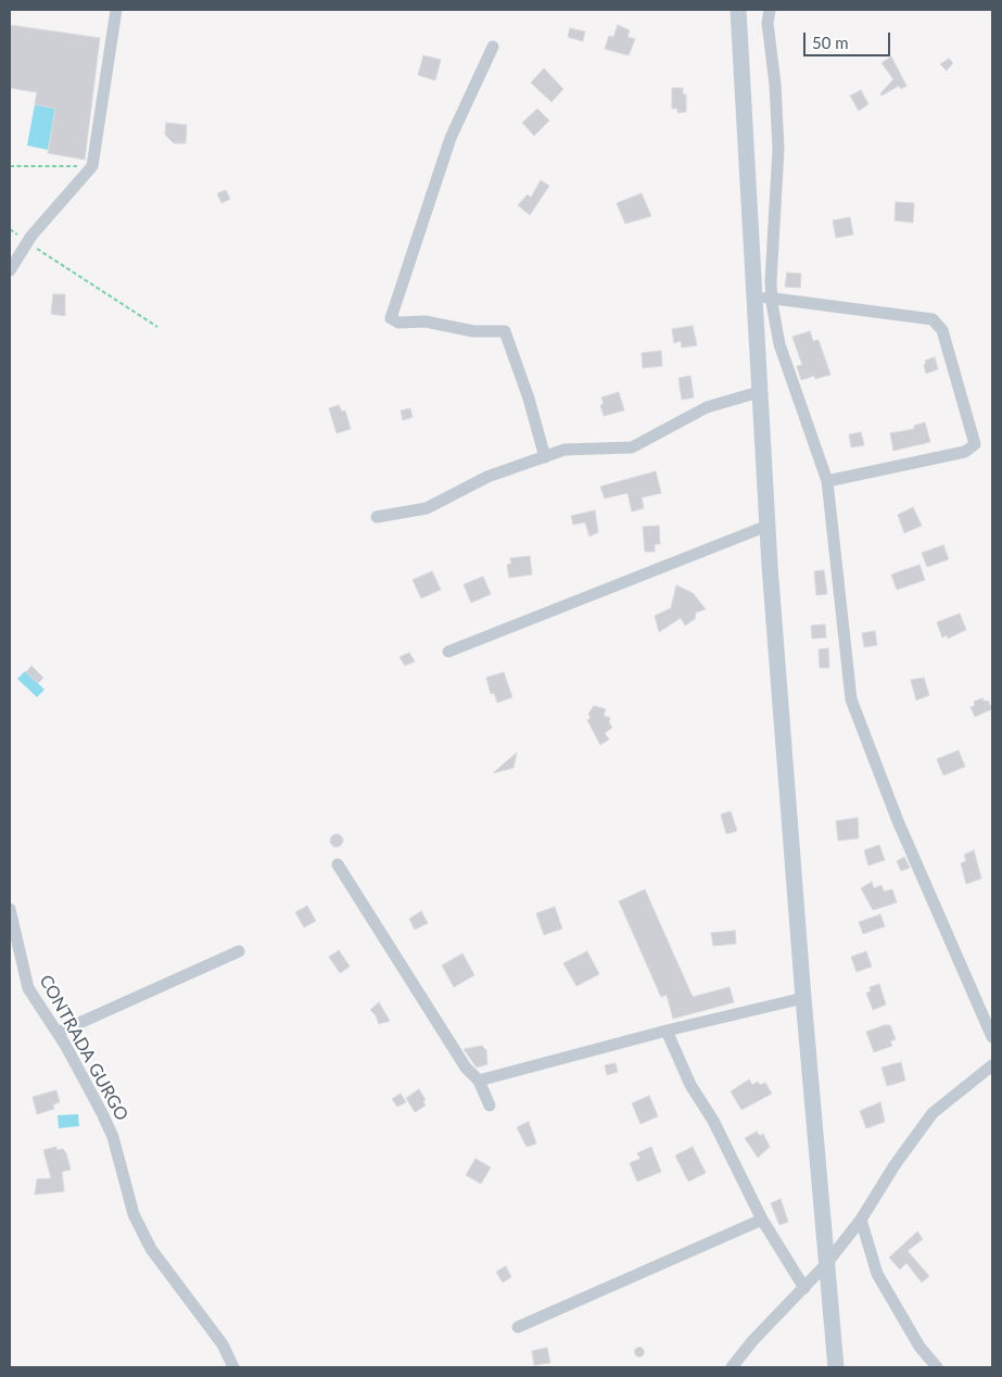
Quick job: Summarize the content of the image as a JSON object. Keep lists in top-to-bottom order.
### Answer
{
  "streets": {
    "street": ["CONTRADA GURGO"]
  },
  "scale_bar": "50 m"
}
